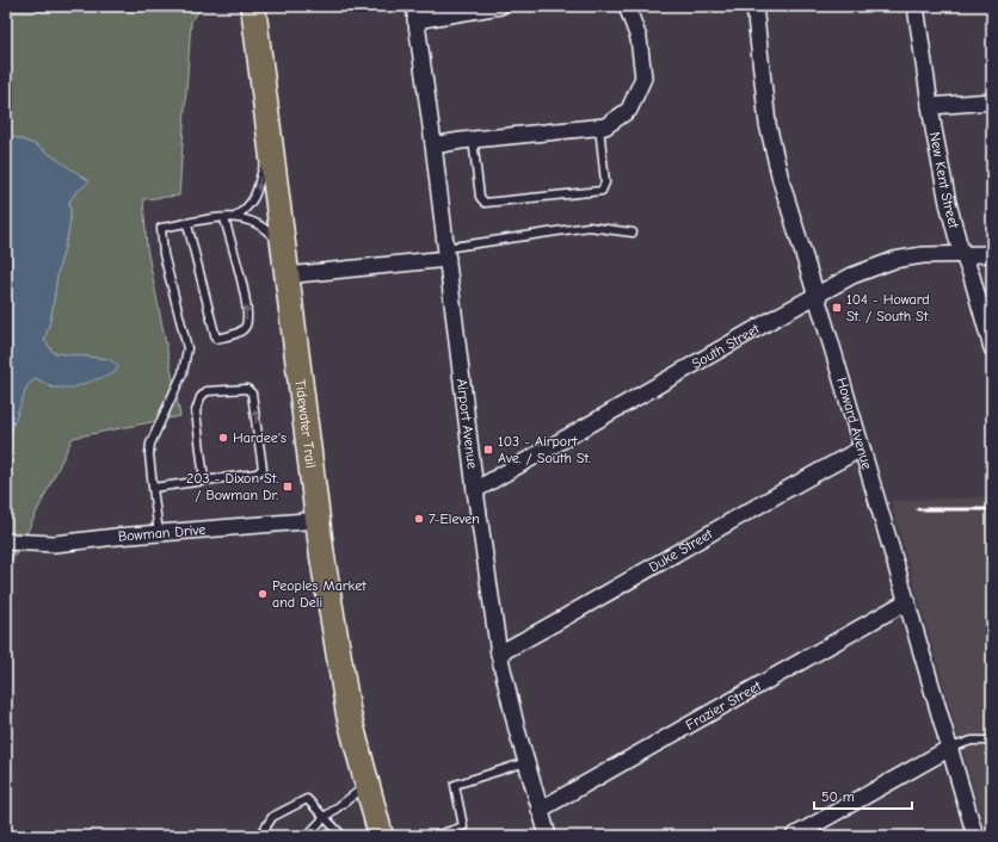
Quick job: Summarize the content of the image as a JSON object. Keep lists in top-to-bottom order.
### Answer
{
  "streets": {
    "main road": ["Tidewater Trail"],
    "street": [
      "New Kent Street",
      "South Street",
      "Airport Avenue",
      "Howard Avenue",
      "Bowman Drive",
      "Duke Street",
      "Frazier Street"
    ]
  },
  "crossings": [
    ["New Kent Street", "South Street"],
    ["South Street", "Airport Avenue"],
    ["South Street", "Howard Avenue"],
    ["Tidewater Trail", "Bowman Drive"],
    ["Airport Avenue", "Duke Street"],
    ["Airport Avenue", "Frazier Street"],
    ["Howard Avenue", "Duke Street"],
    ["Howard Avenue", "Frazier Street"]
  ],
  "places": {
    "transit": ["104 - Howard St. / South St.", "103 - Airport Ave. / South St.", "203 - Dixon St. / Bowman Dr."],
    "other": ["Hardee's", "7-Eleven", "Peoples Market and Deli"]
  },
  "scale_bar": "50 m"
}
